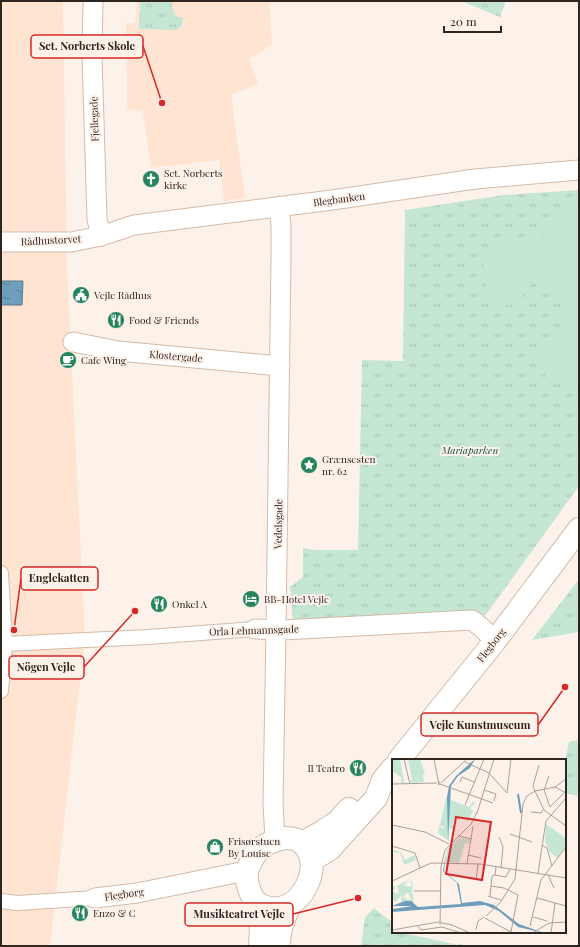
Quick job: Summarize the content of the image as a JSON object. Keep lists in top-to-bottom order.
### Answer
{
  "streets": {
    "main road": ["Flegborg"],
    "street": [
      "Fjellegade",
      "Blegbanken",
      "Rådhustorvet",
      "Klostergade",
      "Vedelsgade",
      "Orla Lehmannsgade"
    ]
  },
  "crossings": [
    ["Fjellegade", "Blegbanken"],
    ["Fjellegade", "Rådhustorvet"],
    ["Blegbanken", "Rådhustorvet"],
    ["Blegbanken", "Vedelsgade"],
    ["Klostergade", "Vedelsgade"],
    ["Vedelsgade", "Orla Lehmannsgade"],
    ["Vedelsgade", "Flegborg"],
    ["Orla Lehmannsgade", "Flegborg"]
  ],
  "parks": ["Mariaparken"],
  "places": {
    "other": [
      "Sct. Norberts Skole",
      "Nögen Vejle",
      "Englekatten",
      "Vejle Kunstmuseum",
      "Musikteatret Vejle"
    ],
    "church": ["Sct. Norberts kirke"],
    "public building": ["Vejle Rådhus"],
    "restaurant": [
      "Food & Friends",
      "Onkel A",
      "Il Teatro",
      "Enzo & C"
    ],
    "cafe": ["Cafe Wing"],
    "place": ["Grænsesten nr. 62"],
    "hotel": ["BB-Hotel Vejle"],
    "shop": ["Frisørstuen By Louise"]
  },
  "scale_bar": "20 m"
}
